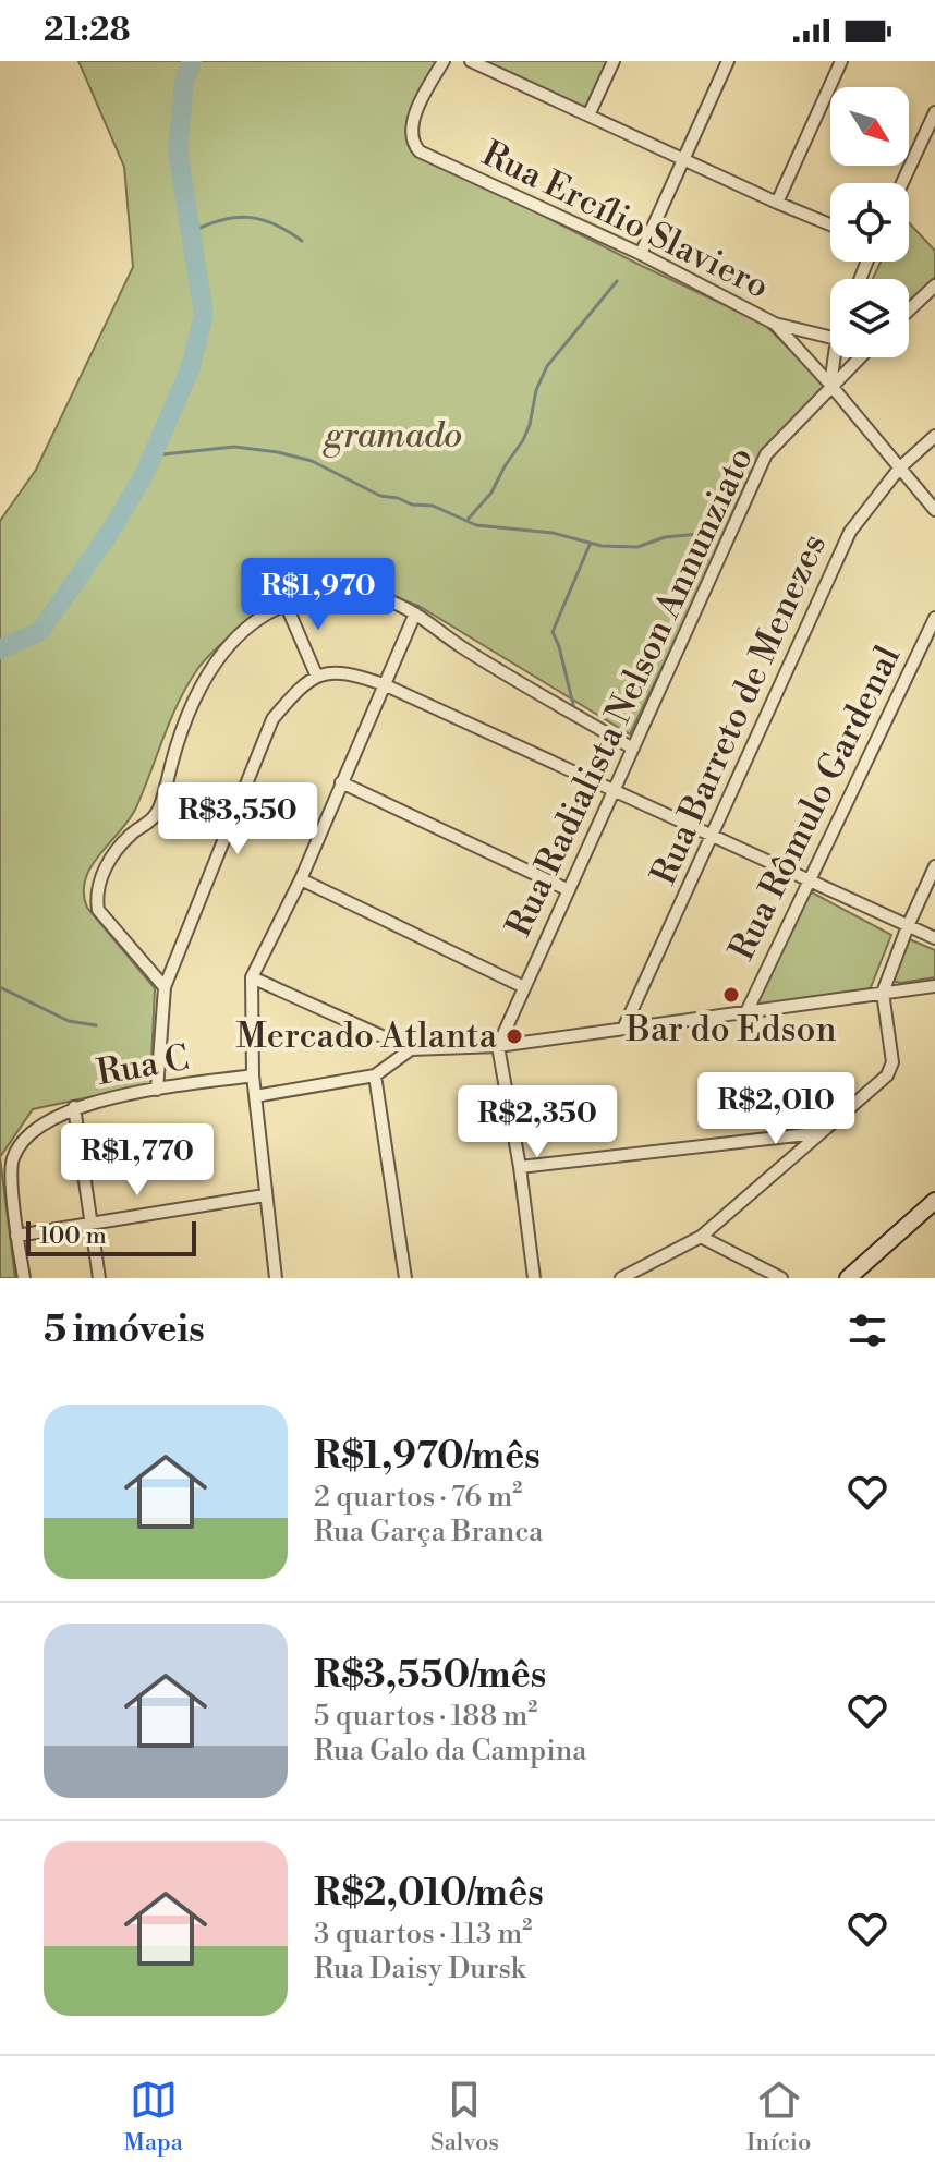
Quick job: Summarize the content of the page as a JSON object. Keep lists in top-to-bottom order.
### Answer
{
  "streets": {
    "street": [
      "Rua Ercílio Slaviero",
      "Rua Radialista Nelson Annunziato",
      "Rua Barreto de Menezes",
      "Rua Rômulo Gardenal",
      "Rua C"
    ]
  },
  "crossings": [
    ["Rua Ercílio Slaviero", "Rua Radialista Nelson Annunziato"],
    ["Rua Ercílio Slaviero", "Rua Barreto de Menezes"]
  ],
  "parks": ["gramado"],
  "places": ["Bar do Edson", "Mercado Atlanta"],
  "scale_bar": "100 m",
  "north": "bottom right",
  "page": {
    "status": "21:28",
    "price": [
      "R$1,970",
      "R$3,550",
      "R$2,010",
      "R$2,350",
      "R$1,770"
    ],
    "scale": "100 m",
    "heading": "5 imóveis",
    "list": [
      {
        "name": "R$1,970/mês",
        "note": "2 quartos · 76 m² · Rua Garça Branca"
      },
      {
        "name": "R$3,550/mês",
        "note": "5 quartos · 188 m² · Rua Galo da Campina"
      },
      {
        "name": "R$2,010/mês",
        "note": "3 quartos · 113 m² · Rua Daisy Dursk"
      }
    ],
    "tabs": ["Mapa", "Salvos", "Início"]
  }
}
